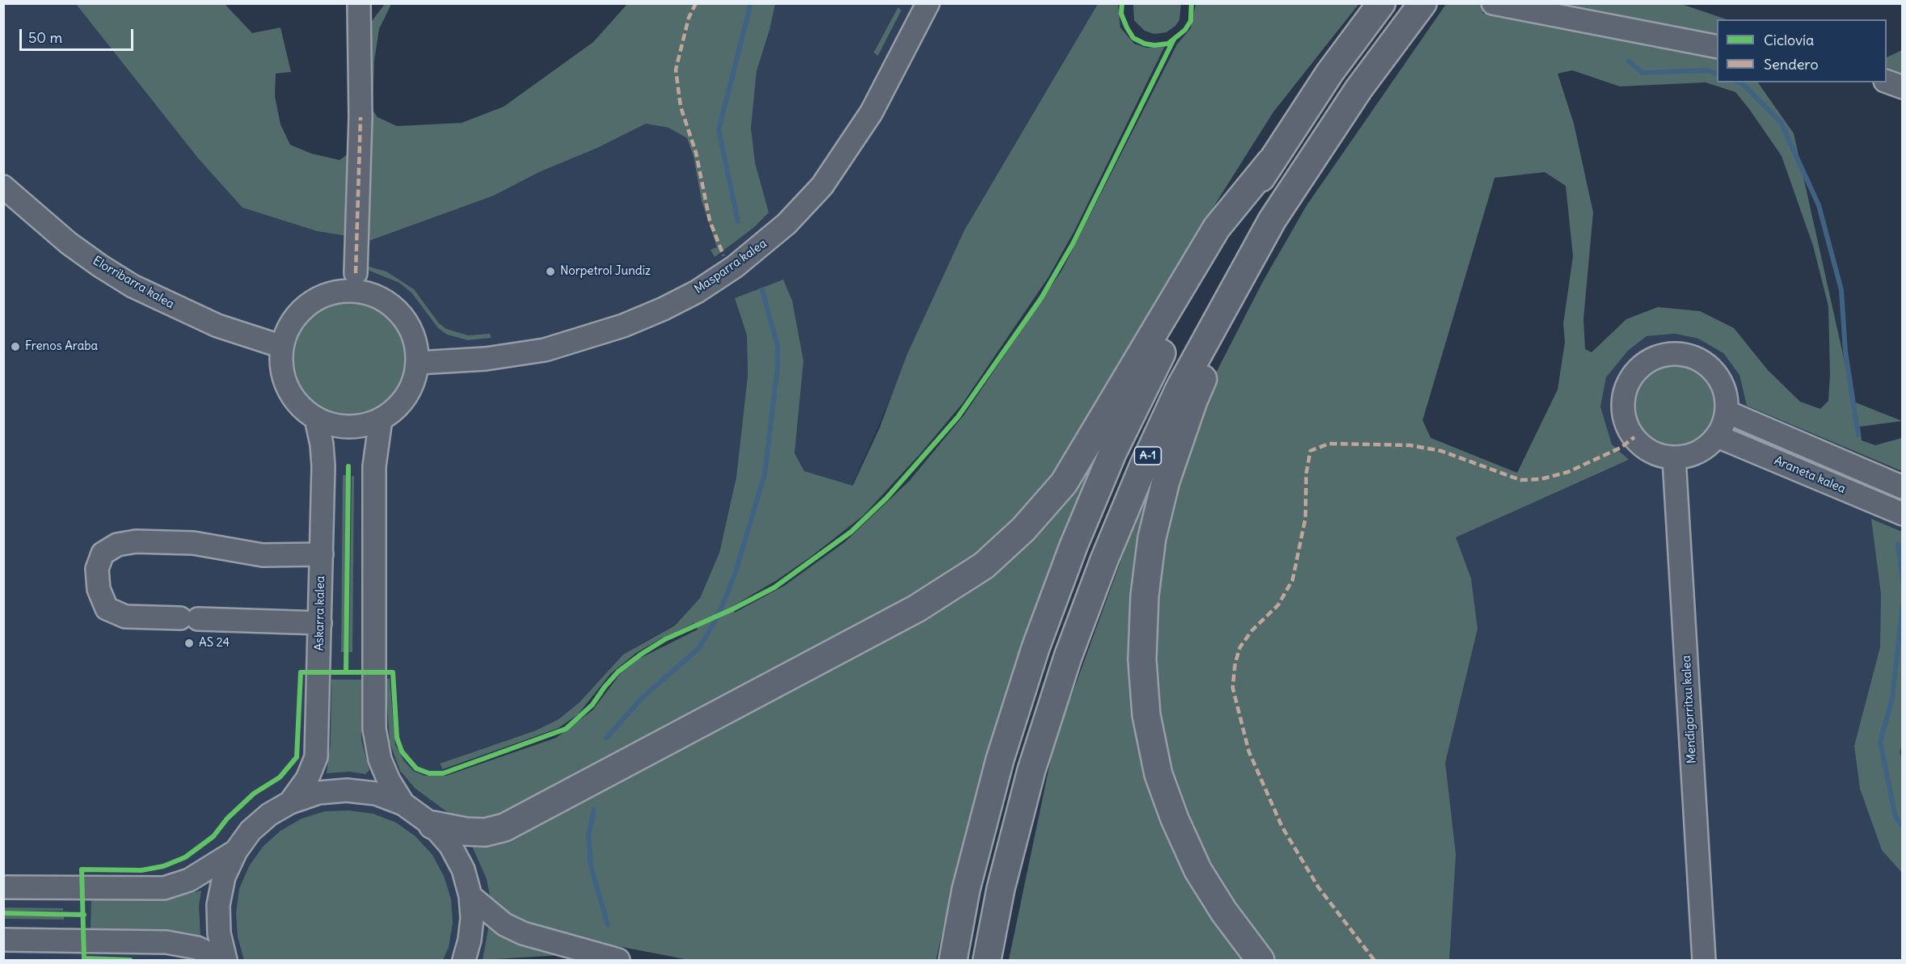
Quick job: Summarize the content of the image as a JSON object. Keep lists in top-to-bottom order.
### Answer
{
  "streets": {
    "highway": ["A-1"],
    "street": [
      "Masparra kalea",
      "Elorribarra kalea",
      "Araneta kalea",
      "Askarra kalea",
      "Mendigorritxu kalea"
    ]
  },
  "crossings": [
    ["Masparra kalea", "Elorribarra kalea"],
    ["Masparra kalea", "Askarra kalea"],
    ["Elorribarra kalea", "Askarra kalea"],
    ["Araneta kalea", "Mendigorritxu kalea"]
  ],
  "places": ["Norpetrol Jundiz", "Frenos Araba", "AS 24"],
  "legend": ["Ciclovía", "Sendero"],
  "scale_bar": "50 m"
}
